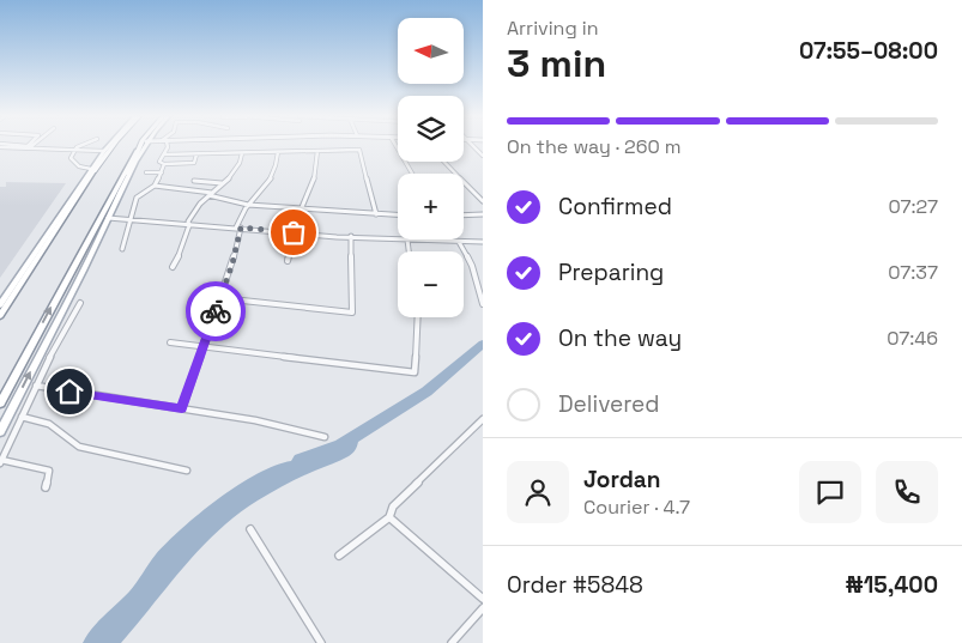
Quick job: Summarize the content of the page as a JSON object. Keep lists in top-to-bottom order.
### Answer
{
  "north": "left",
  "page": {
    "heading": ["3 min", "Arriving in", "07:55–08:00"],
    "panel": [
      "Jordan",
      "Courier · 4.7",
      "Order #5848",
      "₦15,400"
    ],
    "map_buttons": ["+", "−"],
    "bar": "On the way · 260 m",
    "list": [
      ["Confirmed", "07:27"],
      ["Preparing", "07:37"],
      ["On the way", "07:46"],
      "Delivered"
    ]
  }
}
